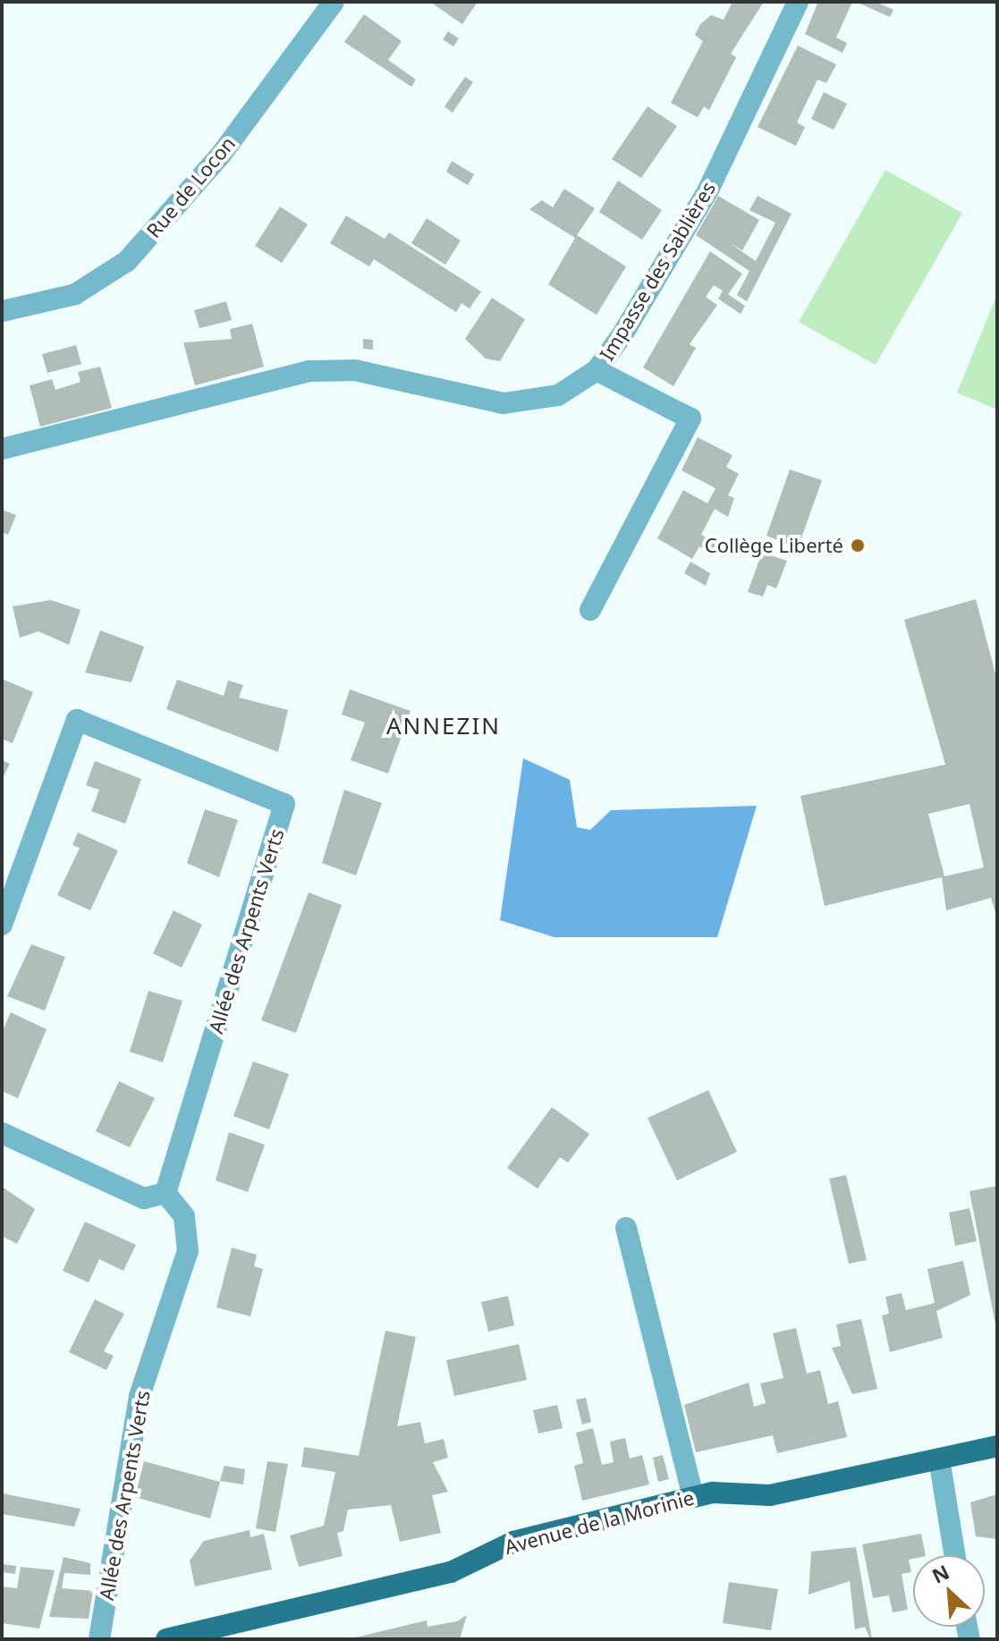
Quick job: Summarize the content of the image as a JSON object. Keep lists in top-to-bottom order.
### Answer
{
  "streets": {
    "main road": ["Avenue de la Morinie"],
    "street": ["Rue de Locon", "Impasse des Sablières", "Allée des Arpents Verts"]
  },
  "districts": ["ANNEZIN"],
  "places": ["Collège Liberté"],
  "north": "top left"
}
